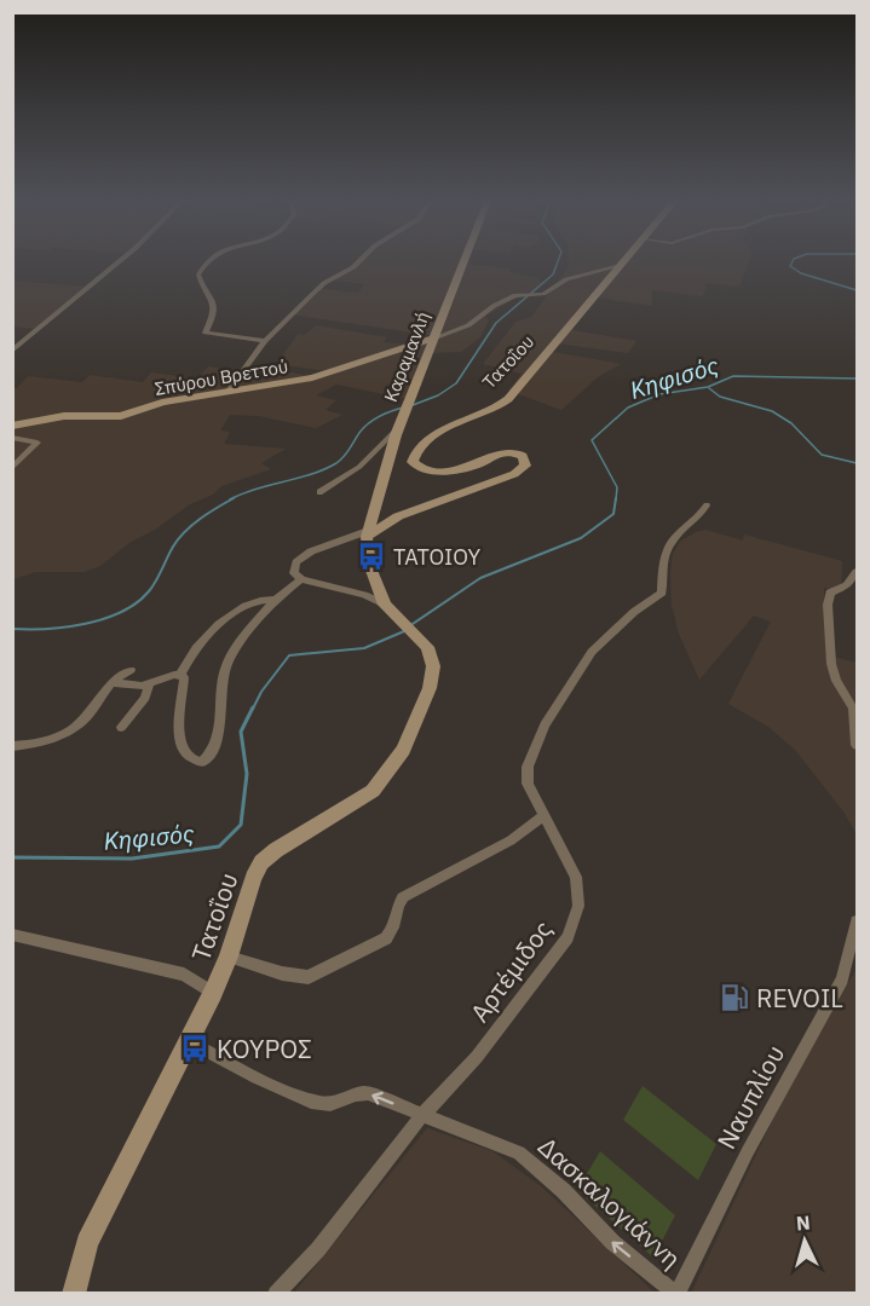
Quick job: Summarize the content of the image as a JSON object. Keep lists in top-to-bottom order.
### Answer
{
  "streets": {
    "street": [
      "Καραμανλή",
      "Τατοΐου",
      "Σπύρου Βρεττού",
      "Αρτέμιδος",
      "Ναυπλίου",
      "Δασκαλογιάννη"
    ]
  },
  "crossings": [
    ["Καραμανλή", "Τατοΐου"],
    ["Καραμανλή", "Σπύρου Βρεττού"],
    ["Τατοΐου", "Δασκαλογιάννη"],
    ["Αρτέμιδος", "Δασκαλογιάννη"],
    ["Ναυπλίου", "Δασκαλογιάννη"]
  ],
  "one_way": ["Δασκαλογιάννη"],
  "water": ["Κηφισός"],
  "places": {
    "bus stop": ["ΤΑΤΟΙΟΥ", "ΚΟΥΡΟΣ"],
    "fuel station": ["REVOIL"]
  },
  "north": "top"
}
